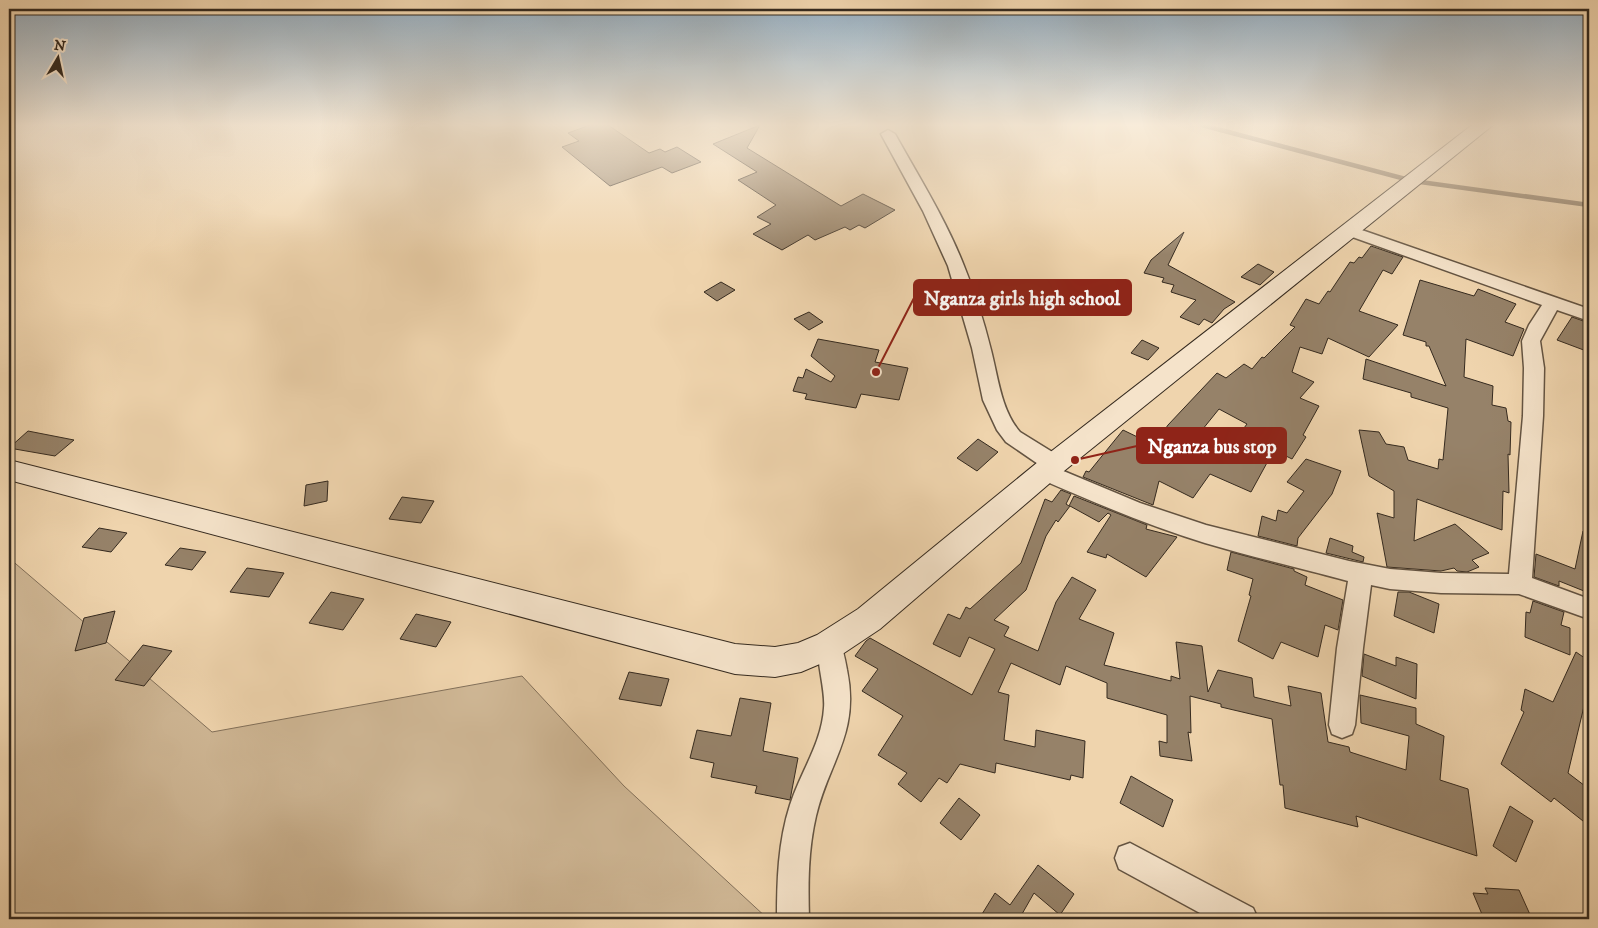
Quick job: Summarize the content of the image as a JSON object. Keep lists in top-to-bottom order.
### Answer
{
  "places": ["Nganza girls high school", "Nganza bus stop"],
  "north": "top"
}
